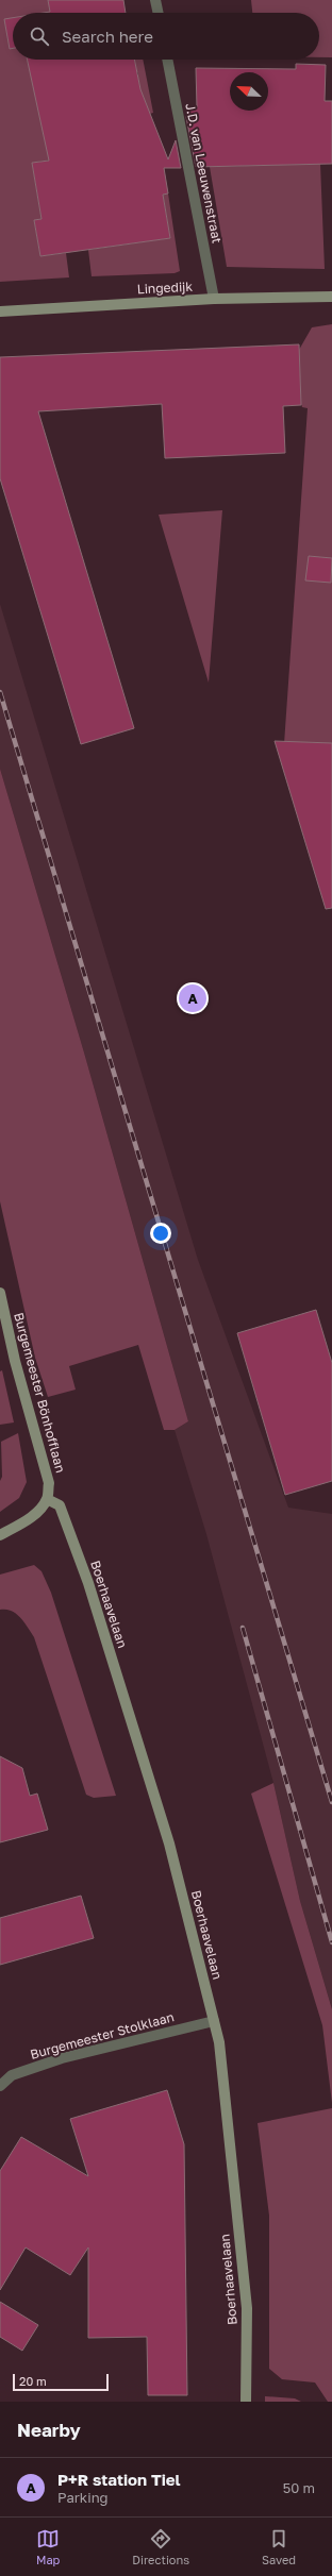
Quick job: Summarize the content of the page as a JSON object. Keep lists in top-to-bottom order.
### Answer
{
  "streets": {
    "street": [
      "J.D. van Leeuwenstraat",
      "Lingedijk",
      "Burgemeester Bönhofflaan",
      "Boerhaavelaan",
      "Burgemeester Stolklaan"
    ]
  },
  "crossings": [
    ["J.D. van Leeuwenstraat", "Lingedijk"],
    ["Burgemeester Bönhofflaan", "Boerhaavelaan"],
    ["Boerhaavelaan", "Burgemeester Stolklaan"]
  ],
  "scale_bar": "20 m",
  "north": "top left",
  "page": {
    "search": "Search here",
    "pins": "A",
    "scale": "20 m",
    "heading": "Nearby",
    "list": [
      {
        "mark": "A",
        "name": "P+R station Tiel",
        "note": "Parking",
        "value": "50 m"
      }
    ],
    "nav": ["Map", "Directions", "Saved"]
  }
}
